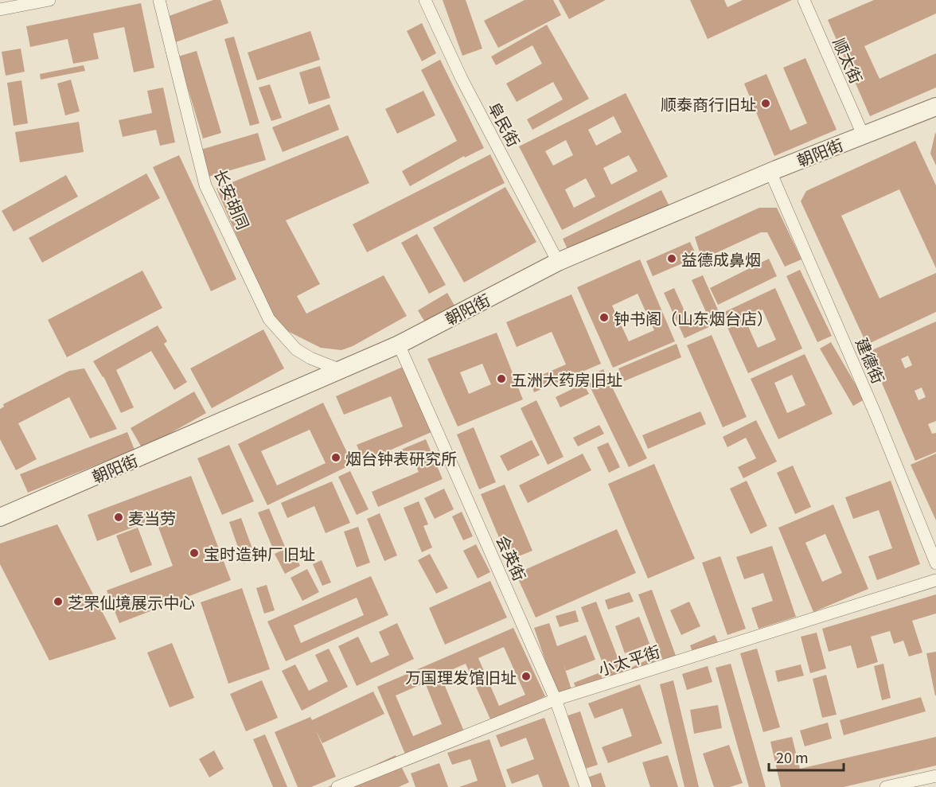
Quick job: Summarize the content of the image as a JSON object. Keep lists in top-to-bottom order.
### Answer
{
  "streets": {
    "street": ["朝阳街"],
    "lane": [
      "顺太街",
      "阜民街",
      "长安胡同",
      "建德街",
      "会英街",
      "小太平街"
    ]
  },
  "crossings": [
    ["顺太街", "朝阳街"],
    ["阜民街", "朝阳街"],
    ["朝阳街", "长安胡同"],
    ["朝阳街", "建德街"],
    ["朝阳街", "会英街"],
    ["会英街", "小太平街"]
  ],
  "places": [
    "顺泰商行旧址",
    "益德成鼻烟",
    "钟书阁（山东烟台店）",
    "五洲大药房旧址",
    "烟台钟表研究所",
    "麦当劳",
    "宝时造钟厂旧址",
    "芝罘仙境展示中心",
    "万国理发馆旧址"
  ],
  "scale_bar": "20 m"
}
